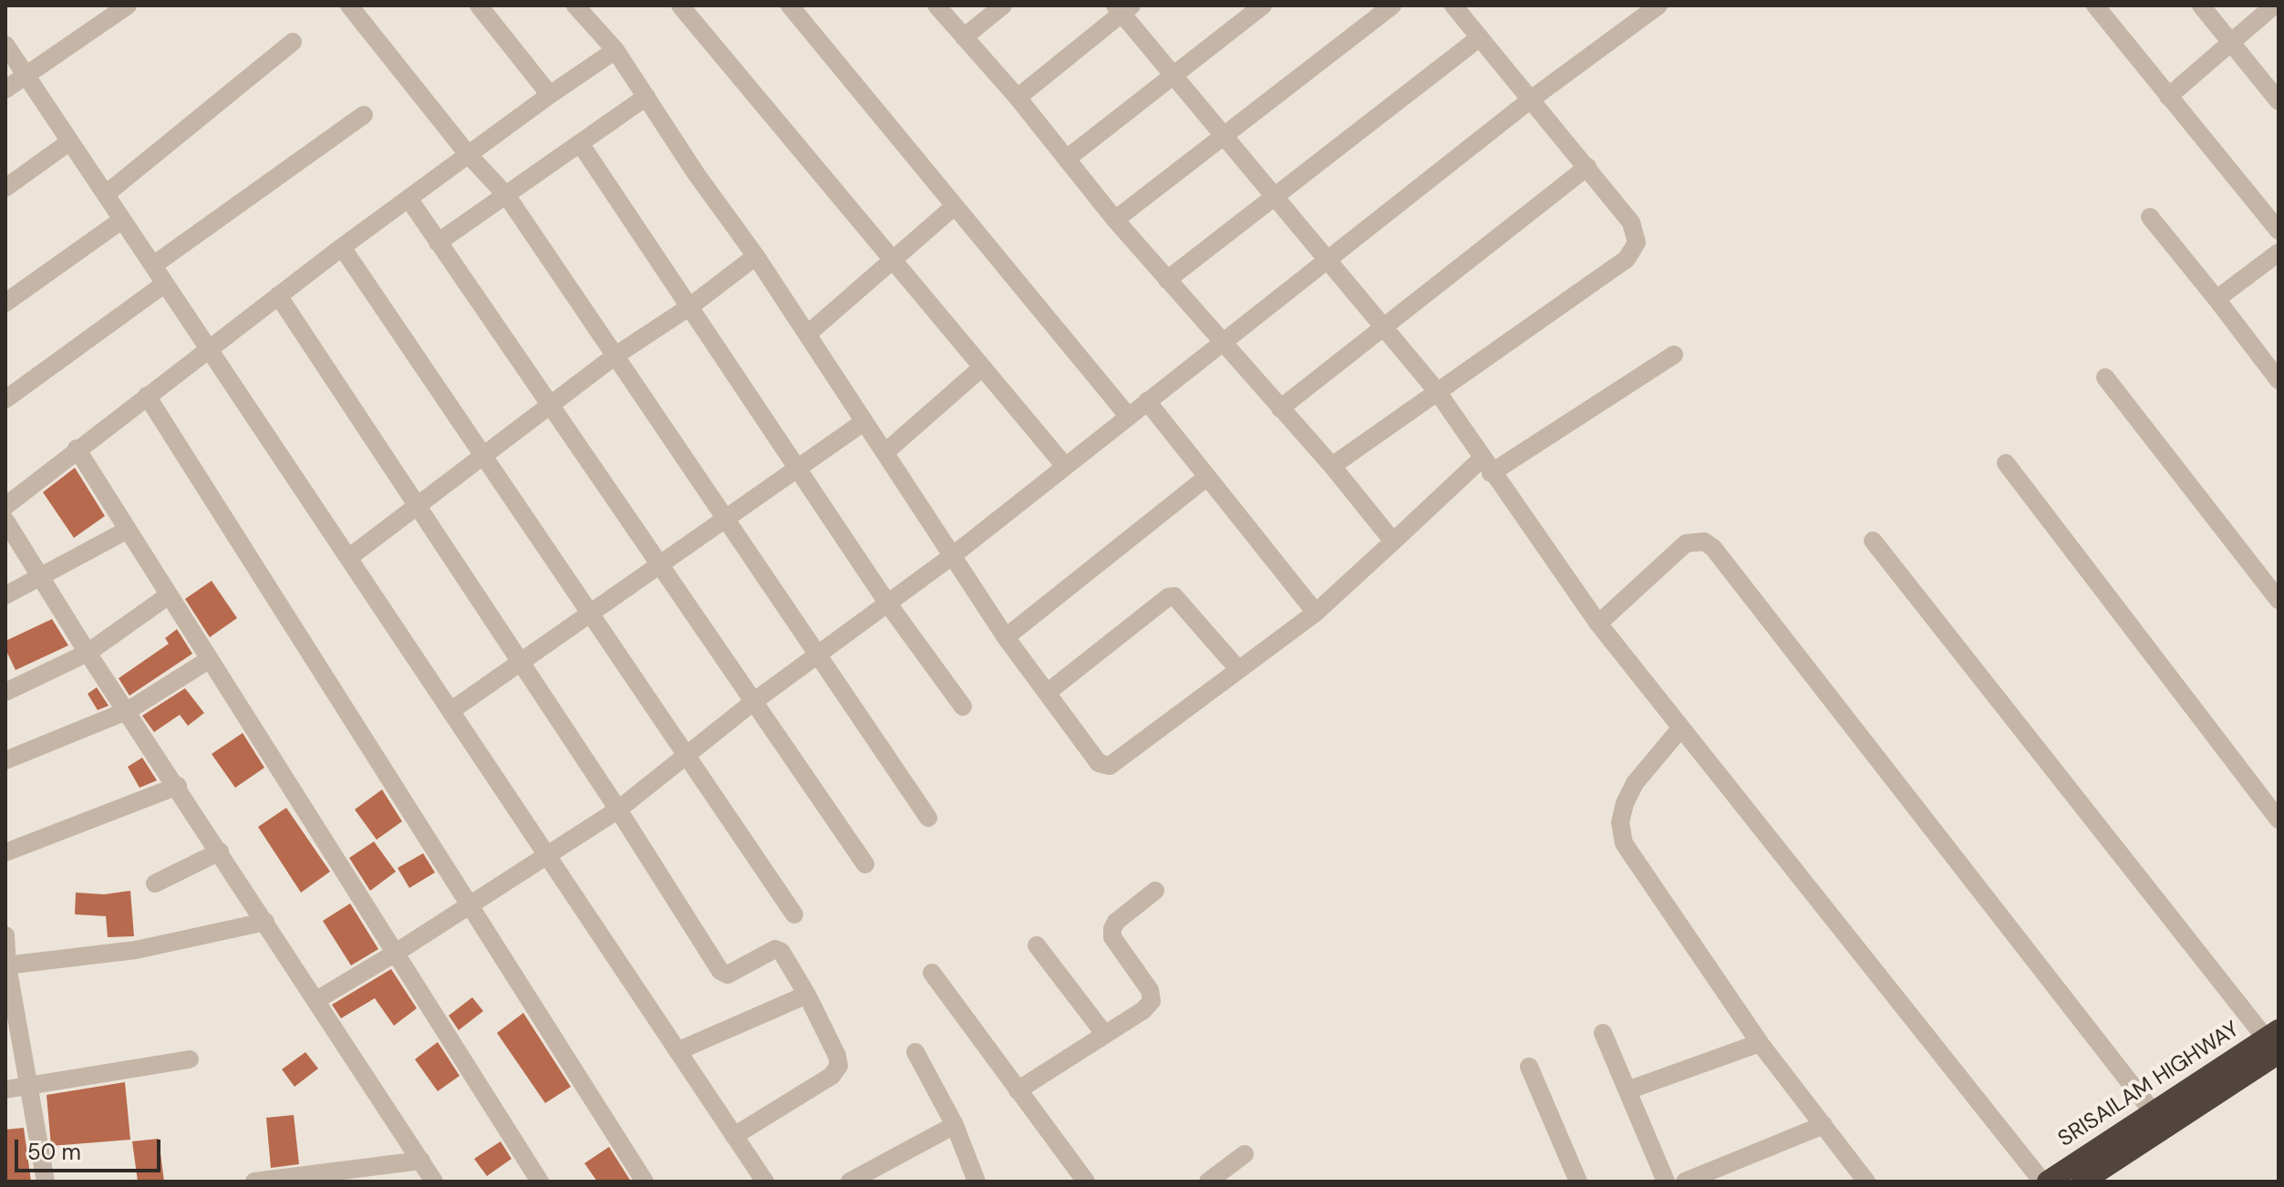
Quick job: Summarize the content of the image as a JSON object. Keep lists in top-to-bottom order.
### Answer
{
  "streets": {
    "highway": ["SRISAILAM HIGHWAY"]
  },
  "scale_bar": "50 m"
}
